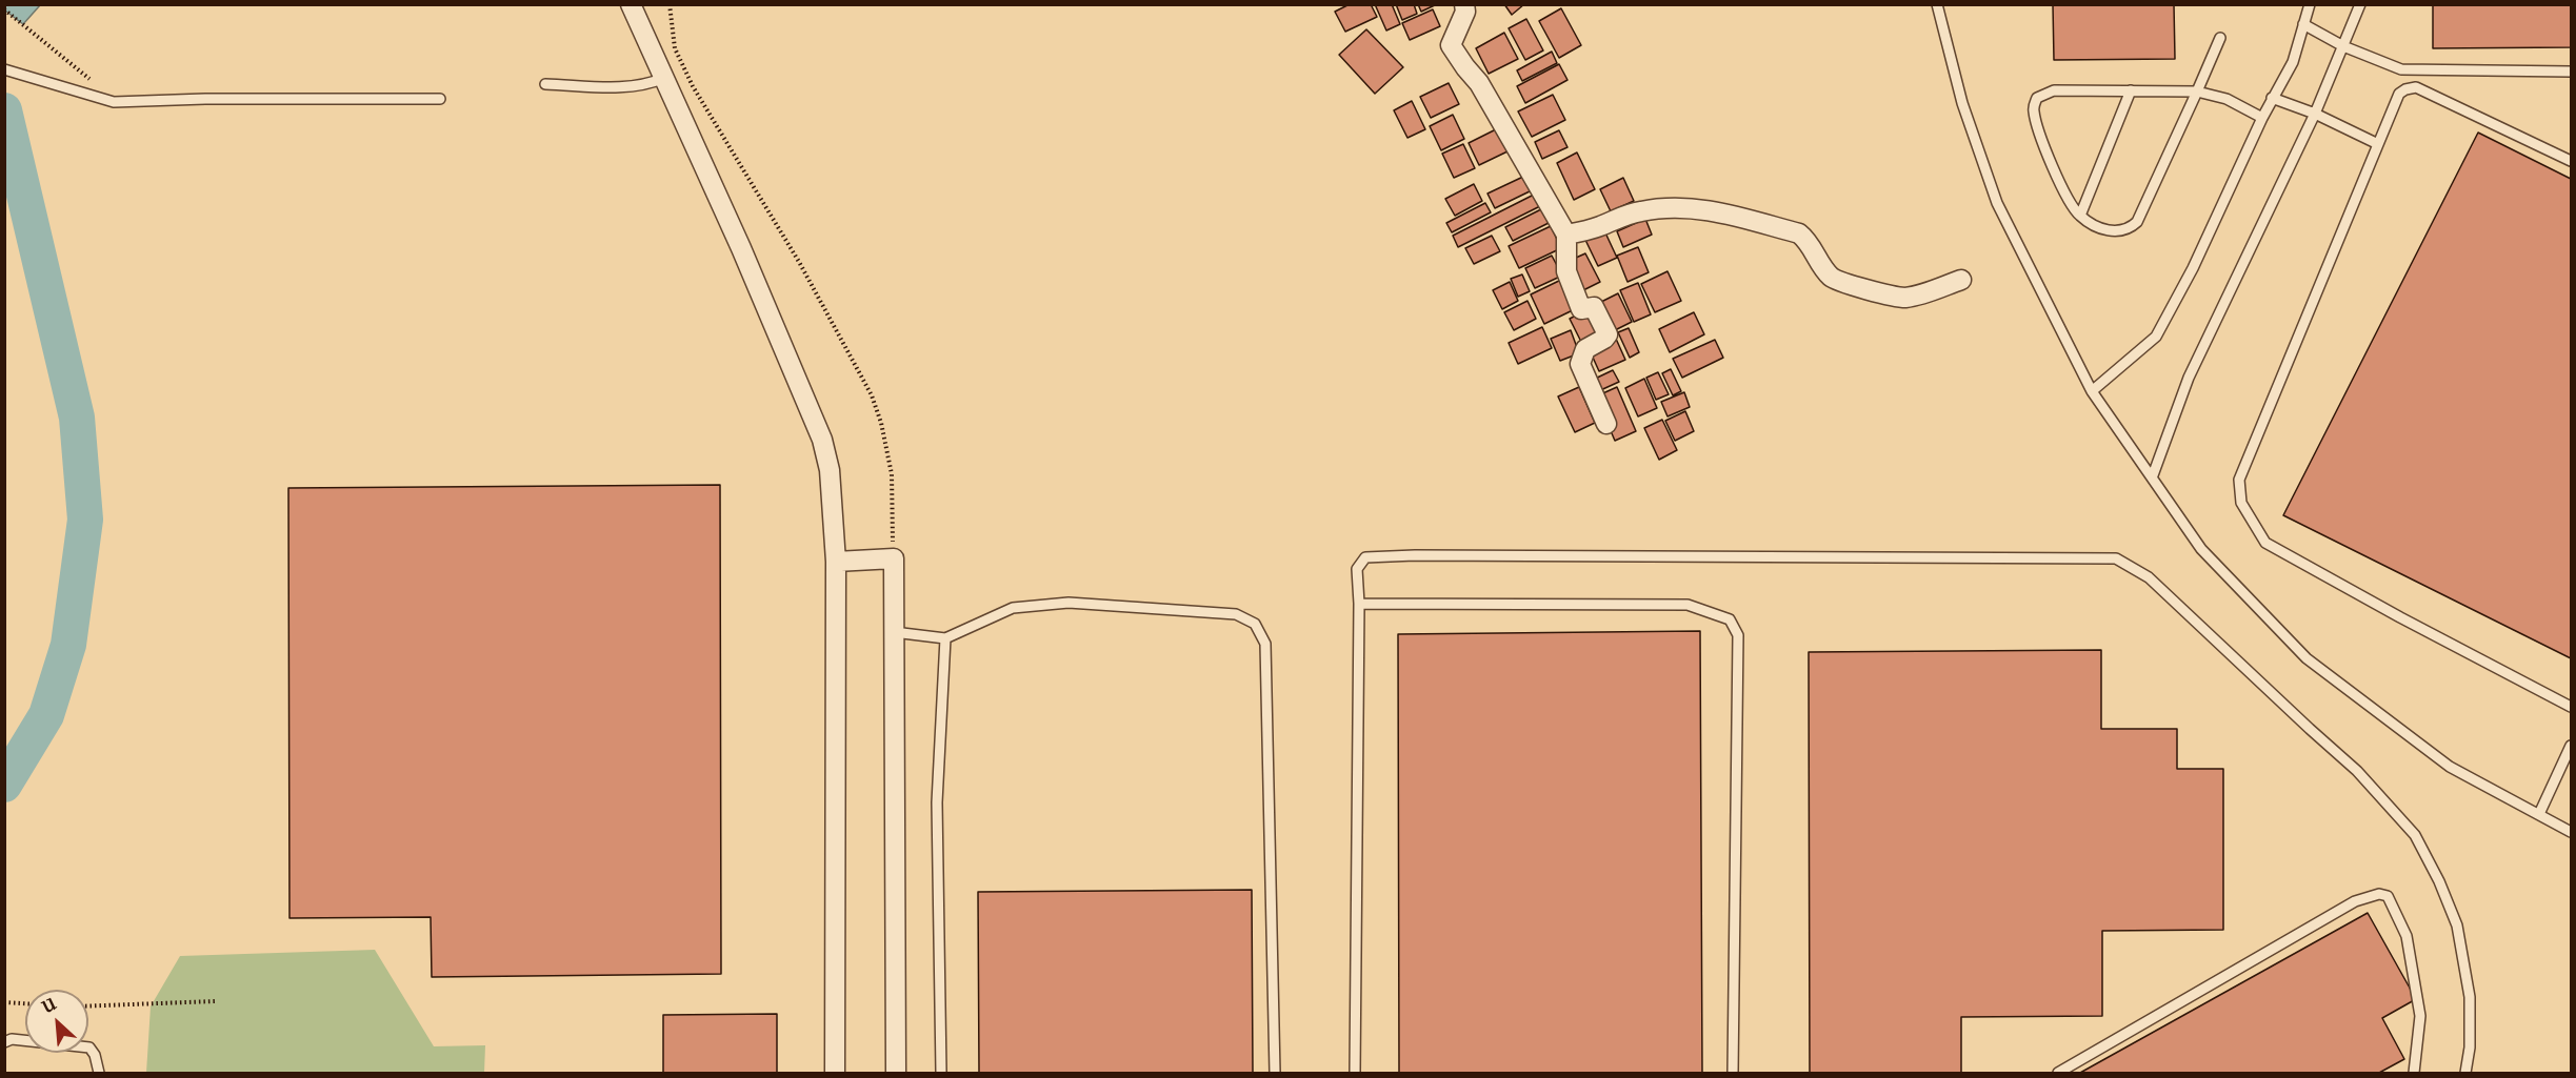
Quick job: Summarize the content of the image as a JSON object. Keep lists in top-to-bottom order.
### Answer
{
  "north": "top left"
}
